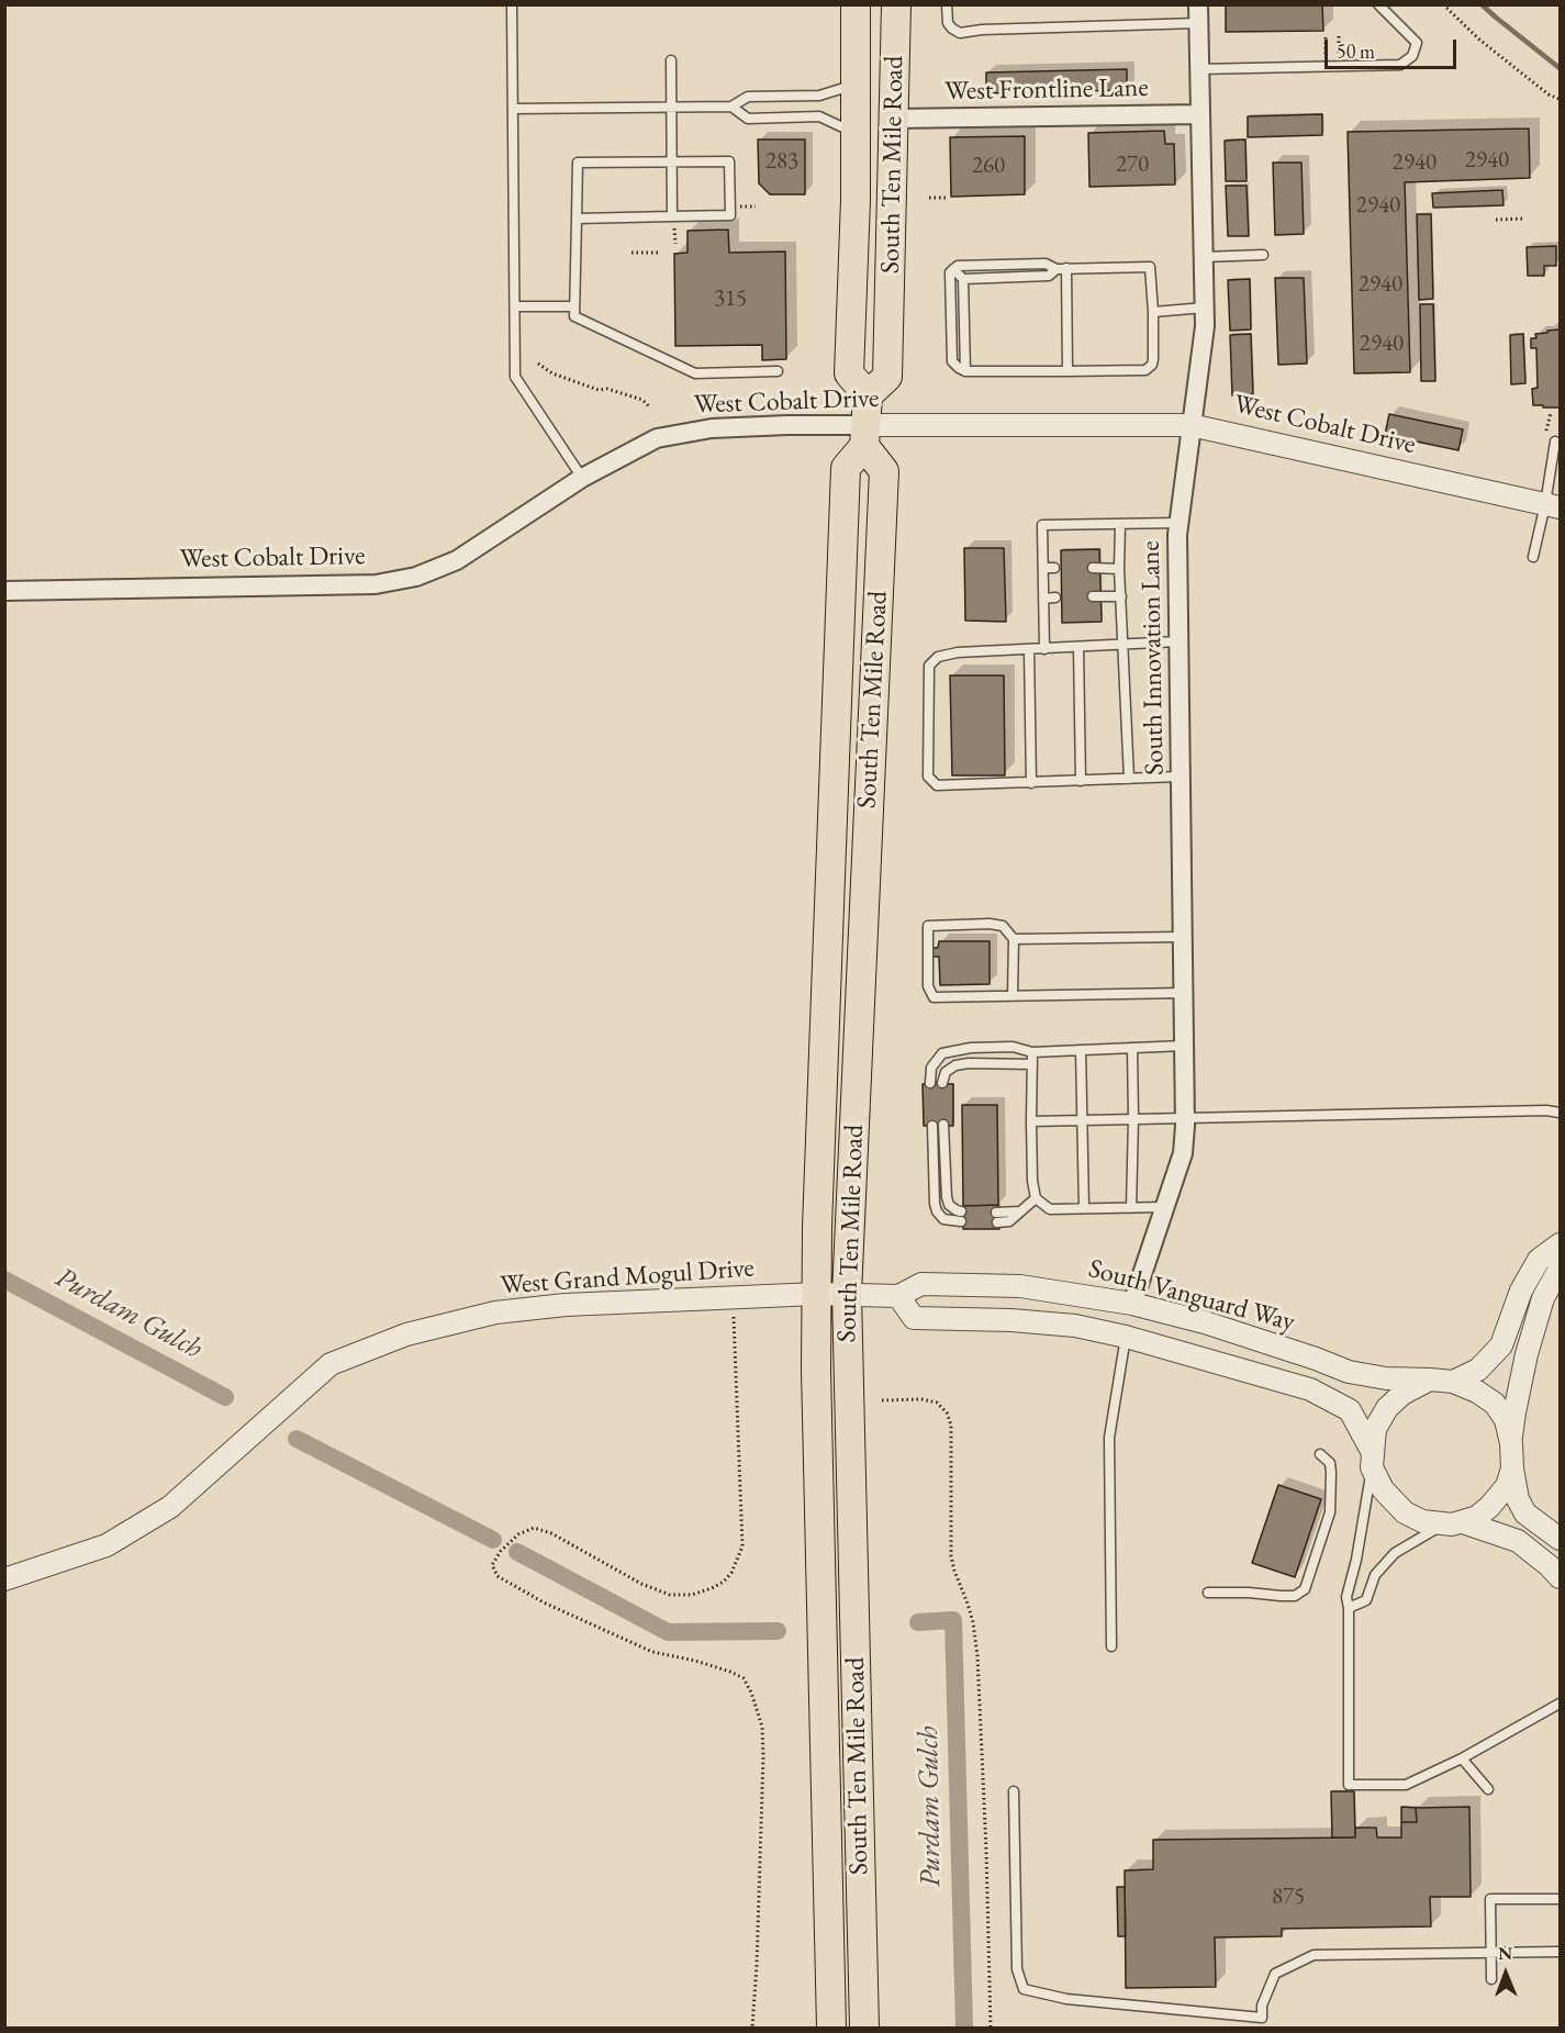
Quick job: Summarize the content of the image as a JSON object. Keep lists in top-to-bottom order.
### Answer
{
  "streets": {
    "main road": ["South Ten Mile Road"],
    "street": [
      "West Frontline Lane",
      "West Cobalt Drive",
      "South Innovation Lane",
      "West Grand Mogul Drive",
      "South Vanguard Way"
    ]
  },
  "crossings": [
    ["West Frontline Lane", "South Ten Mile Road"],
    ["West Frontline Lane", "South Innovation Lane"],
    ["South Ten Mile Road", "West Cobalt Drive"],
    ["South Ten Mile Road", "West Grand Mogul Drive"],
    ["South Ten Mile Road", "South Vanguard Way"],
    ["West Cobalt Drive", "South Innovation Lane"],
    ["South Innovation Lane", "South Vanguard Way"],
    ["West Grand Mogul Drive", "South Vanguard Way"]
  ],
  "water": ["Purdam Gulch"],
  "house_numbers": [
    "2940",
    "283",
    "2940",
    "270",
    "260",
    "2940",
    "2940",
    "315",
    "2940",
    "875"
  ],
  "scale_bar": "50 m",
  "north": "top"
}
